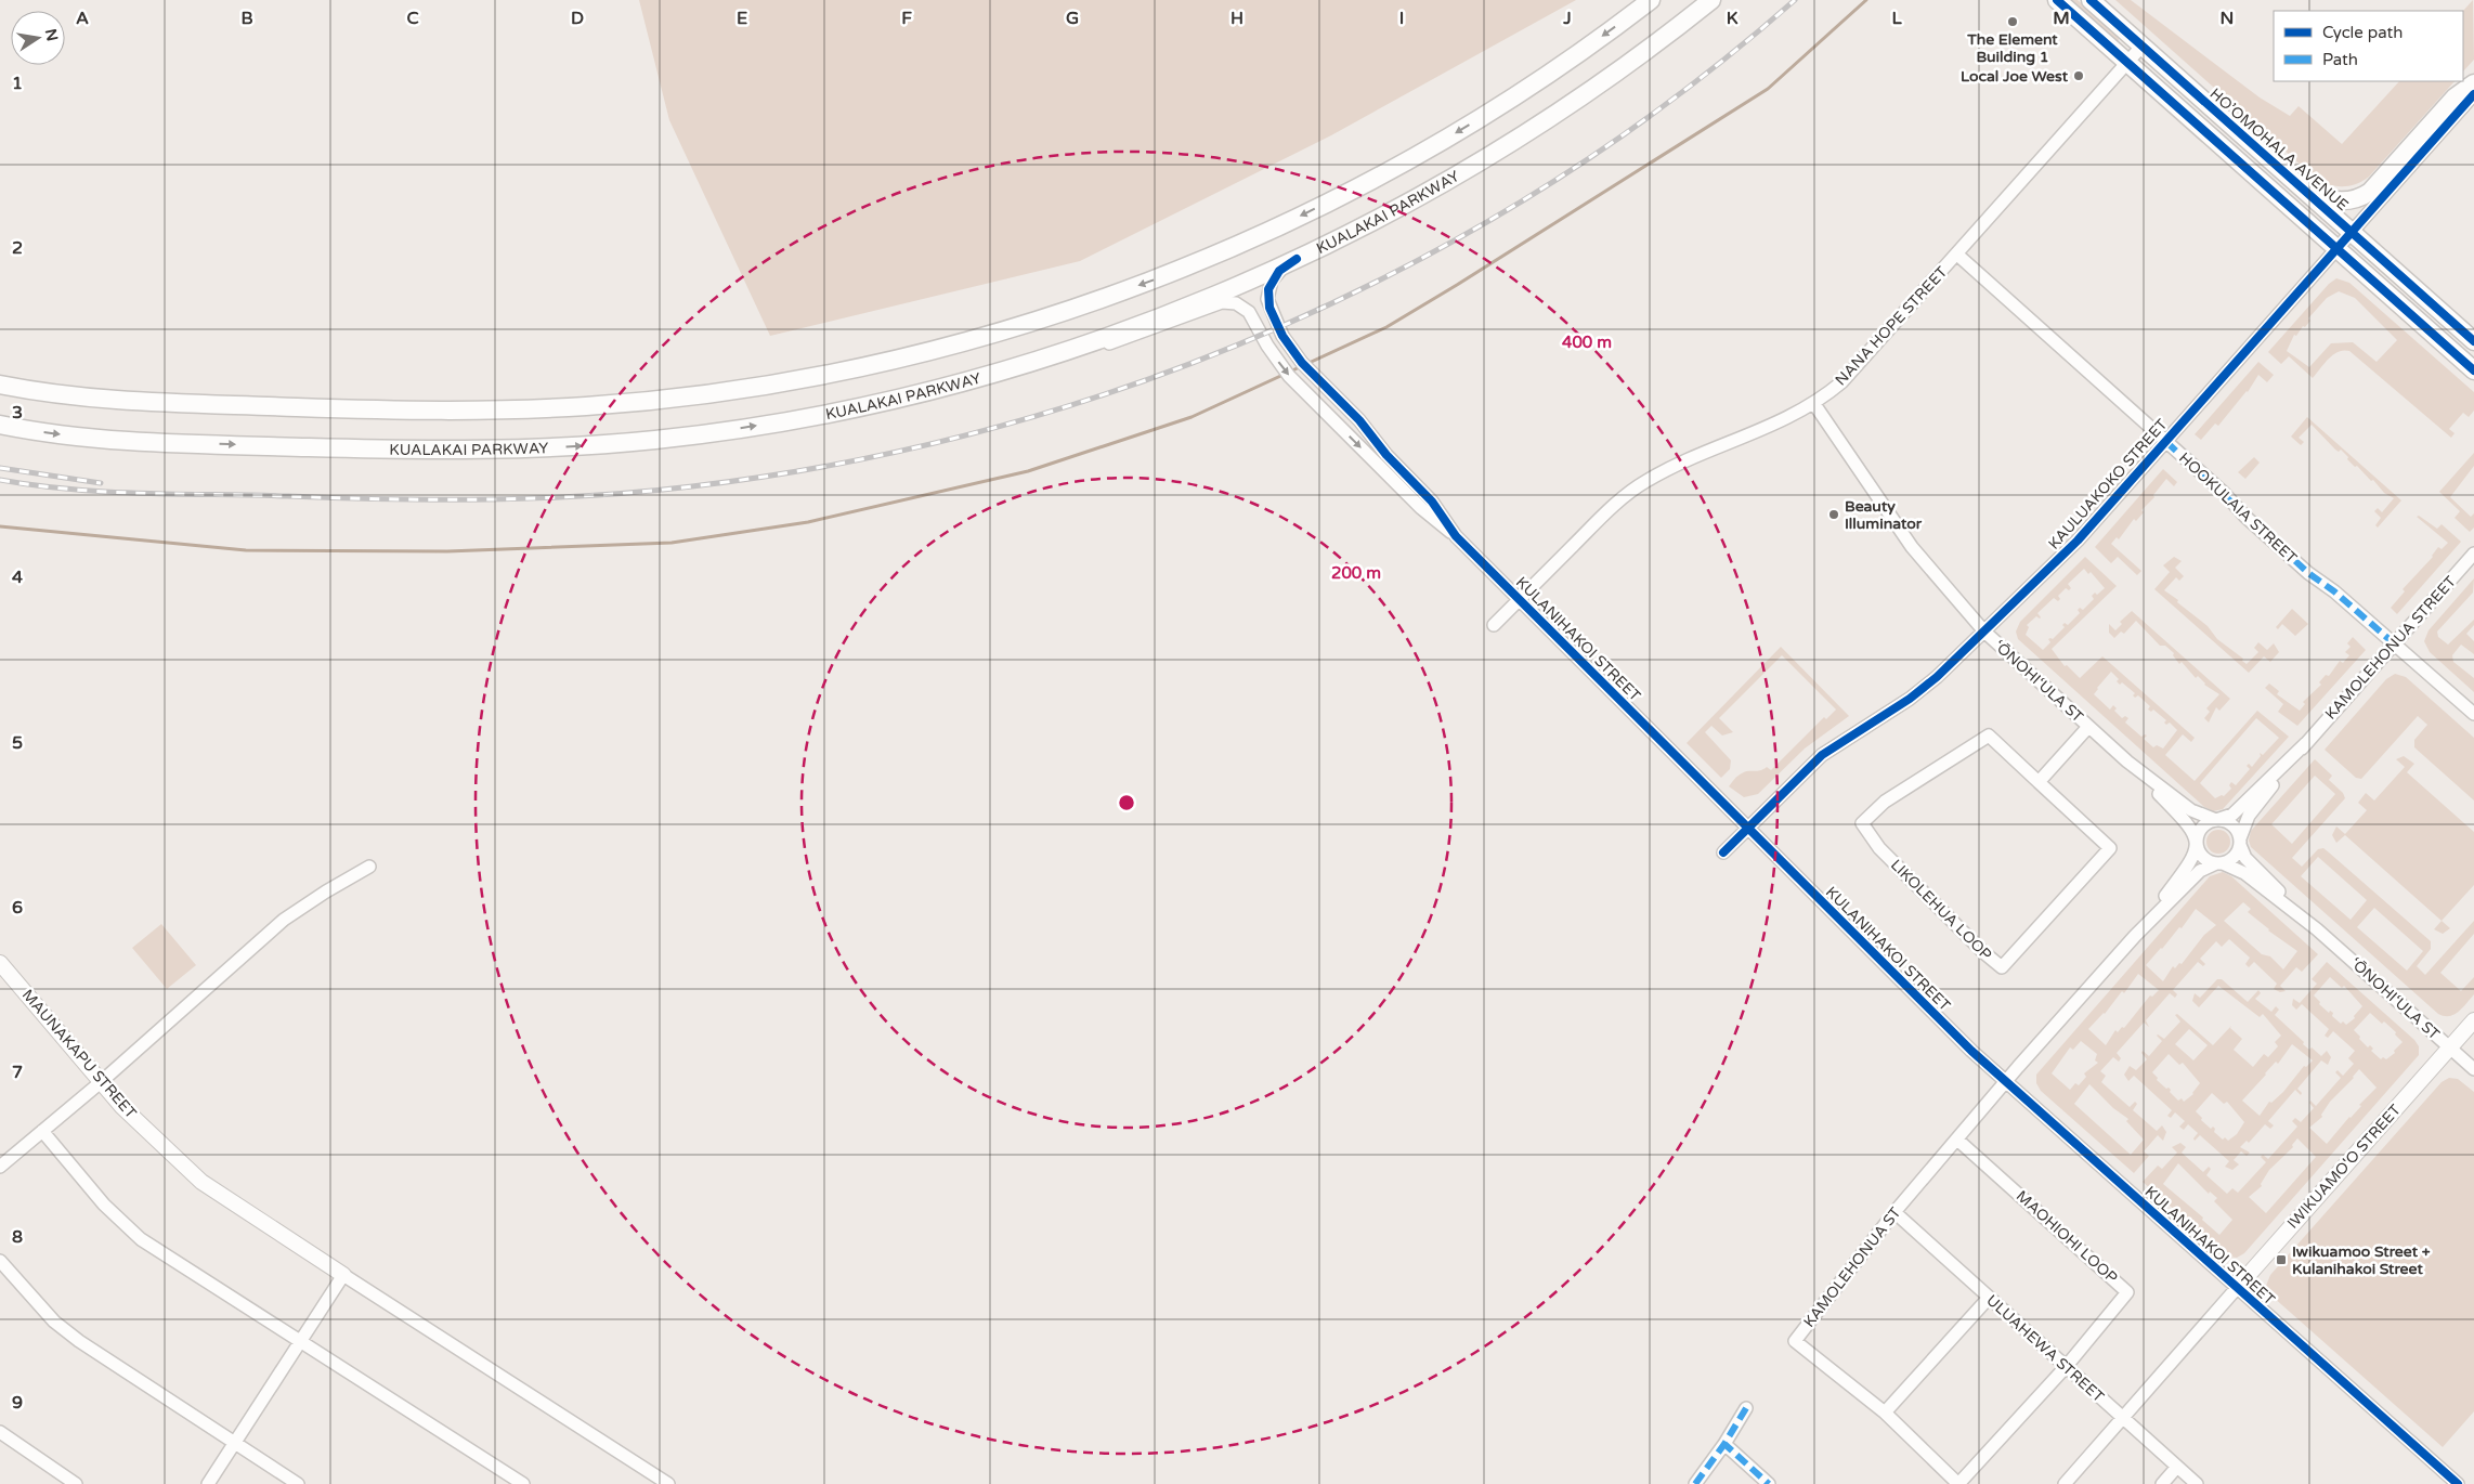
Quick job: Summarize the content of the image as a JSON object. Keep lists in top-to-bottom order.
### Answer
{
  "streets": {
    "main road": ["HO’OMOHALA AVENUE", "KUALAKAI PARKWAY"],
    "street": [
      "NANA HOPE STREET",
      "KAULUAKOKO STREET",
      "HOOKULAIA STREET",
      "KULANIHAKOI STREET",
      "KAMOLEHONUA STREET",
      "‘ŌNOHI‘ULA ST",
      "LIKOLEHUA LOOP",
      "MAUNAKAPU STREET",
      "IWIKUAMO'O STREET",
      "MAOHIOHI LOOP",
      "KAMOLEHONUA ST",
      "ULUAHEWA STREET"
    ]
  },
  "crossings": [
    ["HO’OMOHALA AVENUE", "NANA HOPE STREET"],
    ["HO’OMOHALA AVENUE", "KAULUAKOKO STREET"],
    ["KUALAKAI PARKWAY", "KULANIHAKOI STREET"],
    ["NANA HOPE STREET", "HOOKULAIA STREET"],
    ["NANA HOPE STREET", "KULANIHAKOI STREET"],
    ["NANA HOPE STREET", "‘ŌNOHI‘ULA ST"],
    ["KAULUAKOKO STREET", "HOOKULAIA STREET"],
    ["KAULUAKOKO STREET", "KULANIHAKOI STREET"],
    ["KAULUAKOKO STREET", "‘ŌNOHI‘ULA ST"],
    ["HOOKULAIA STREET", "KAMOLEHONUA STREET"],
    ["KULANIHAKOI STREET", "IWIKUAMO'O STREET"],
    ["KULANIHAKOI STREET", "KAMOLEHONUA ST"],
    ["KAMOLEHONUA STREET", "‘ŌNOHI‘ULA ST"],
    ["KAMOLEHONUA STREET", "KAMOLEHONUA ST"],
    ["‘ŌNOHI‘ULA ST", "IWIKUAMO'O STREET"],
    ["‘ŌNOHI‘ULA ST", "KAMOLEHONUA ST"],
    ["IWIKUAMO'O STREET", "ULUAHEWA STREET"],
    ["MAOHIOHI LOOP", "KAMOLEHONUA ST"],
    ["MAOHIOHI LOOP", "ULUAHEWA STREET"],
    ["KAMOLEHONUA ST", "ULUAHEWA STREET"]
  ],
  "places": {
    "other": ["The Element Building 1", "Local Joe West", "Beauty Illuminator"],
    "transit": ["Iwikuamoo Street + Kulanihakoi Street"]
  },
  "legend": ["Cycle path", "Path"],
  "north": "right",
  "grid": {
    "columns": [
      "A",
      "B",
      "C",
      "D",
      "E",
      "F",
      "G",
      "H",
      "I",
      "J",
      "K",
      "L",
      "M",
      "N"
    ],
    "rows": [
      "1",
      "2",
      "3",
      "4",
      "5",
      "6",
      "7",
      "8",
      "9"
    ]
  },
  "rings": ["400 m", "200 m"]
}
